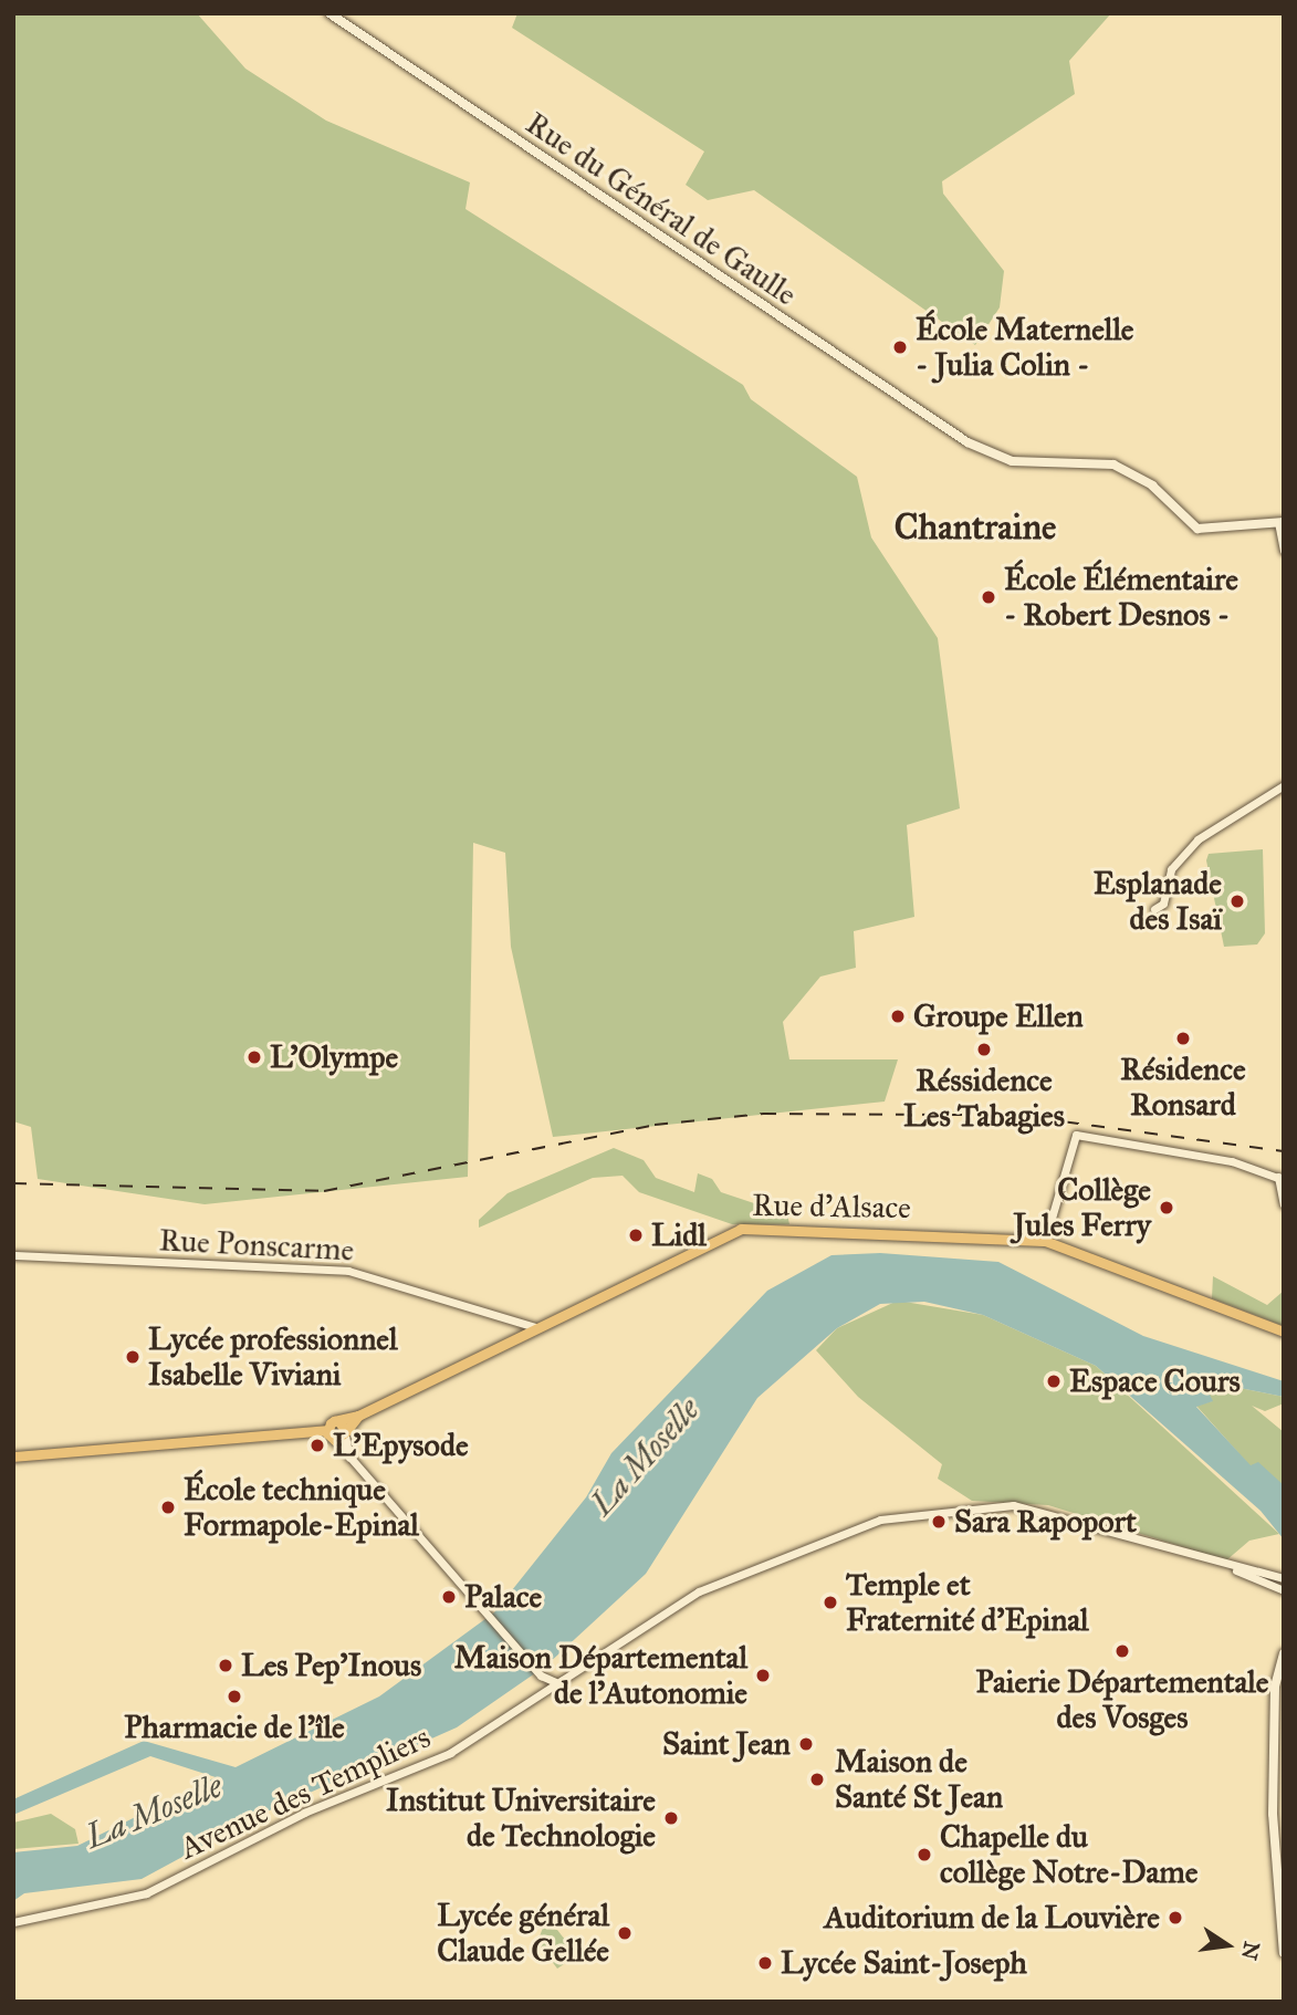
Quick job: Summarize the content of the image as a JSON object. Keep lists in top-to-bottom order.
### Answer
{
  "streets": {
    "main road": ["Rue du Général de Gaulle", "Rue d'Alsace"],
    "street": ["Rue Ponscarme", "Avenue des Templiers"]
  },
  "crossings": [
    ["Rue d'Alsace", "Rue Ponscarme"]
  ],
  "districts": ["Chantraine"],
  "water": ["La Moselle"],
  "places": [
    "École Maternelle - Julia Colin -",
    "École Élémentaire - Robert Desnos -",
    "Esplanade des Isaï",
    "Groupe Ellen",
    "Résidence Ronsard",
    "Réssidence Les Tabagies",
    "L'Olympe",
    "Collège Jules Ferry",
    "Lidl",
    "Lycée professionnel Isabelle Viviani",
    "Espace Cours",
    "L'Epysode",
    "École technique Formapole-Epinal",
    "Sara Rapoport",
    "Palace",
    "Temple et Fraternité d'Epinal",
    "Paierie Départementale des Vosges",
    "Les Pep'Inous",
    "Maison Départemental de l'Autonomie",
    "Pharmacie de l'île",
    "Saint Jean",
    "Maison de Santé St Jean",
    "Institut Universitaire de Technologie",
    "Chapelle du collège Notre-Dame",
    "Auditorium de la Louvière",
    "Lycée général Claude Gellée",
    "Lycée Saint-Joseph"
  ],
  "north": "right"
}
